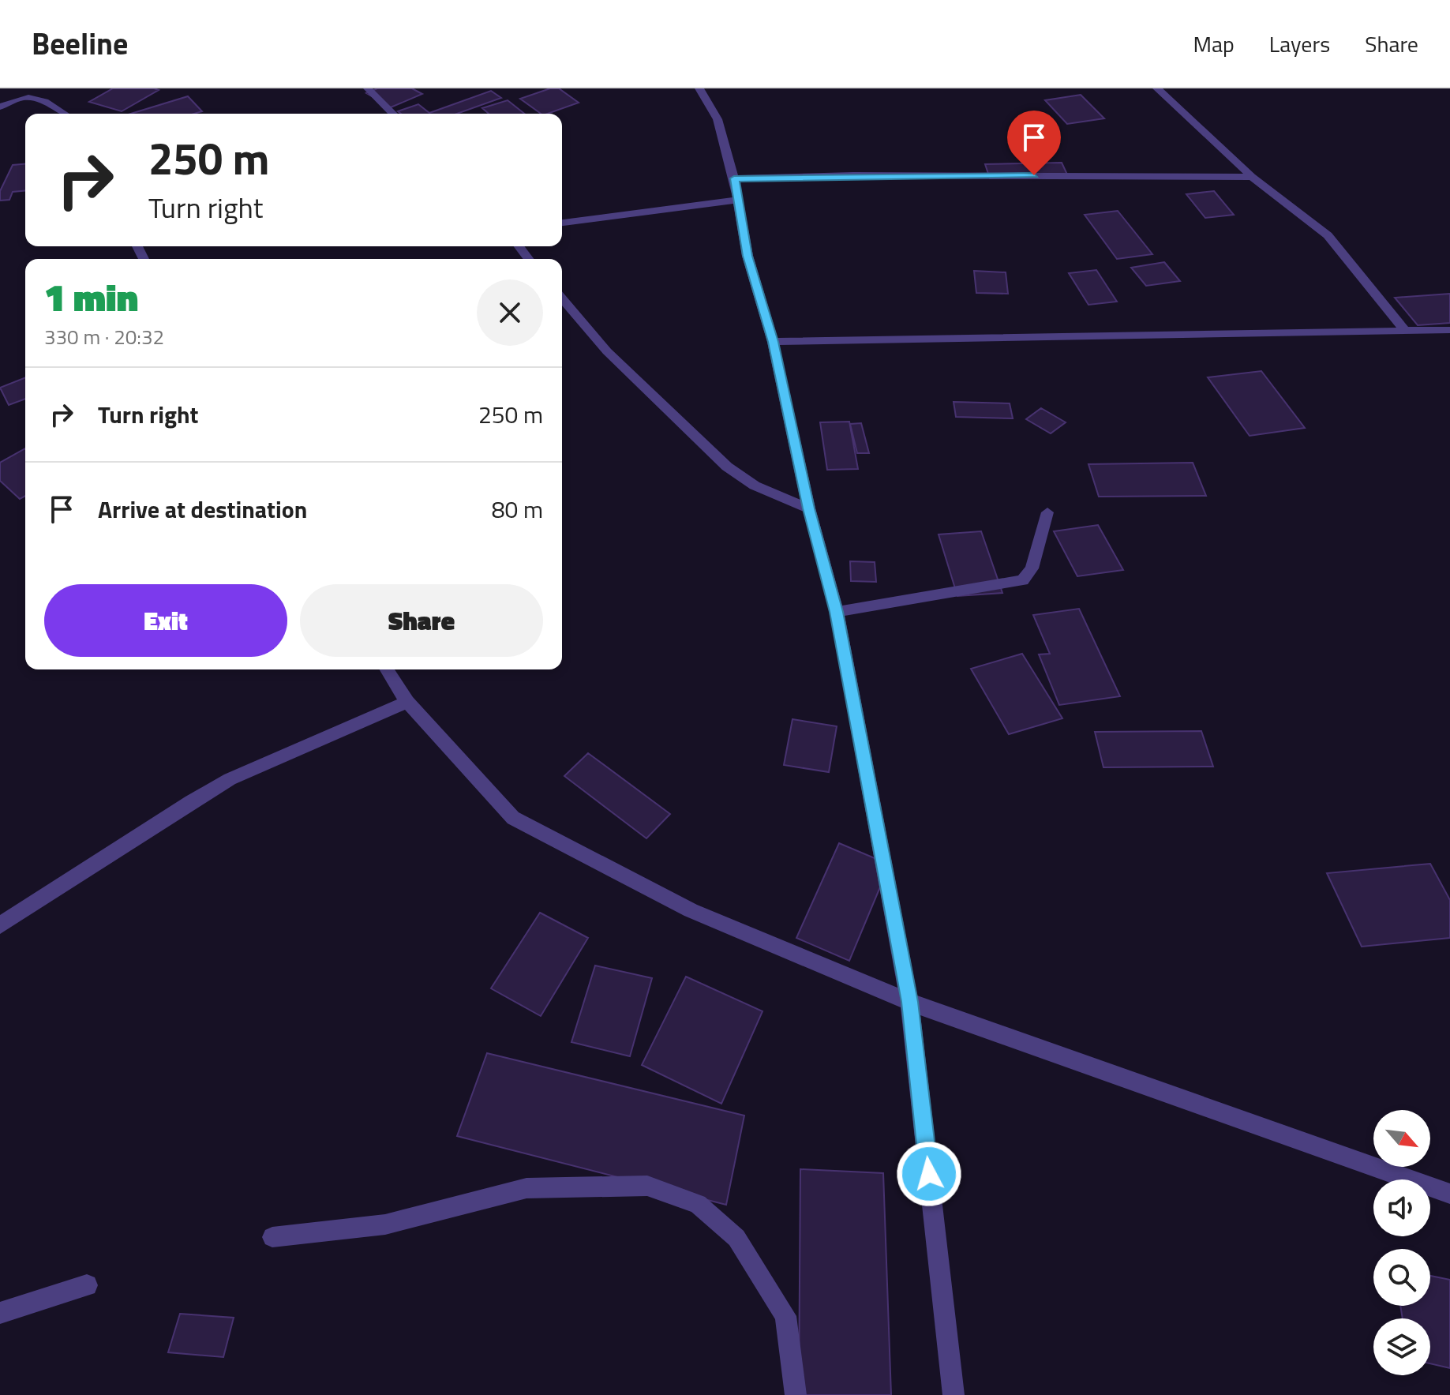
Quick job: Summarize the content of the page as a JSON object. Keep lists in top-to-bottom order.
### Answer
{
  "north": "bottom right",
  "page": {
    "header": "Beeline",
    "nav": ["Map", "Layers", "Share"],
    "turn": ["250 m", "Turn right"],
    "heading": ["1 min", "330 m · 20:32"],
    "list": [
      {
        "name": "Turn right",
        "value": "250 m"
      },
      {
        "name": "Arrive at destination",
        "value": "80 m"
      }
    ],
    "buttons": ["Exit", "Share"]
  }
}
